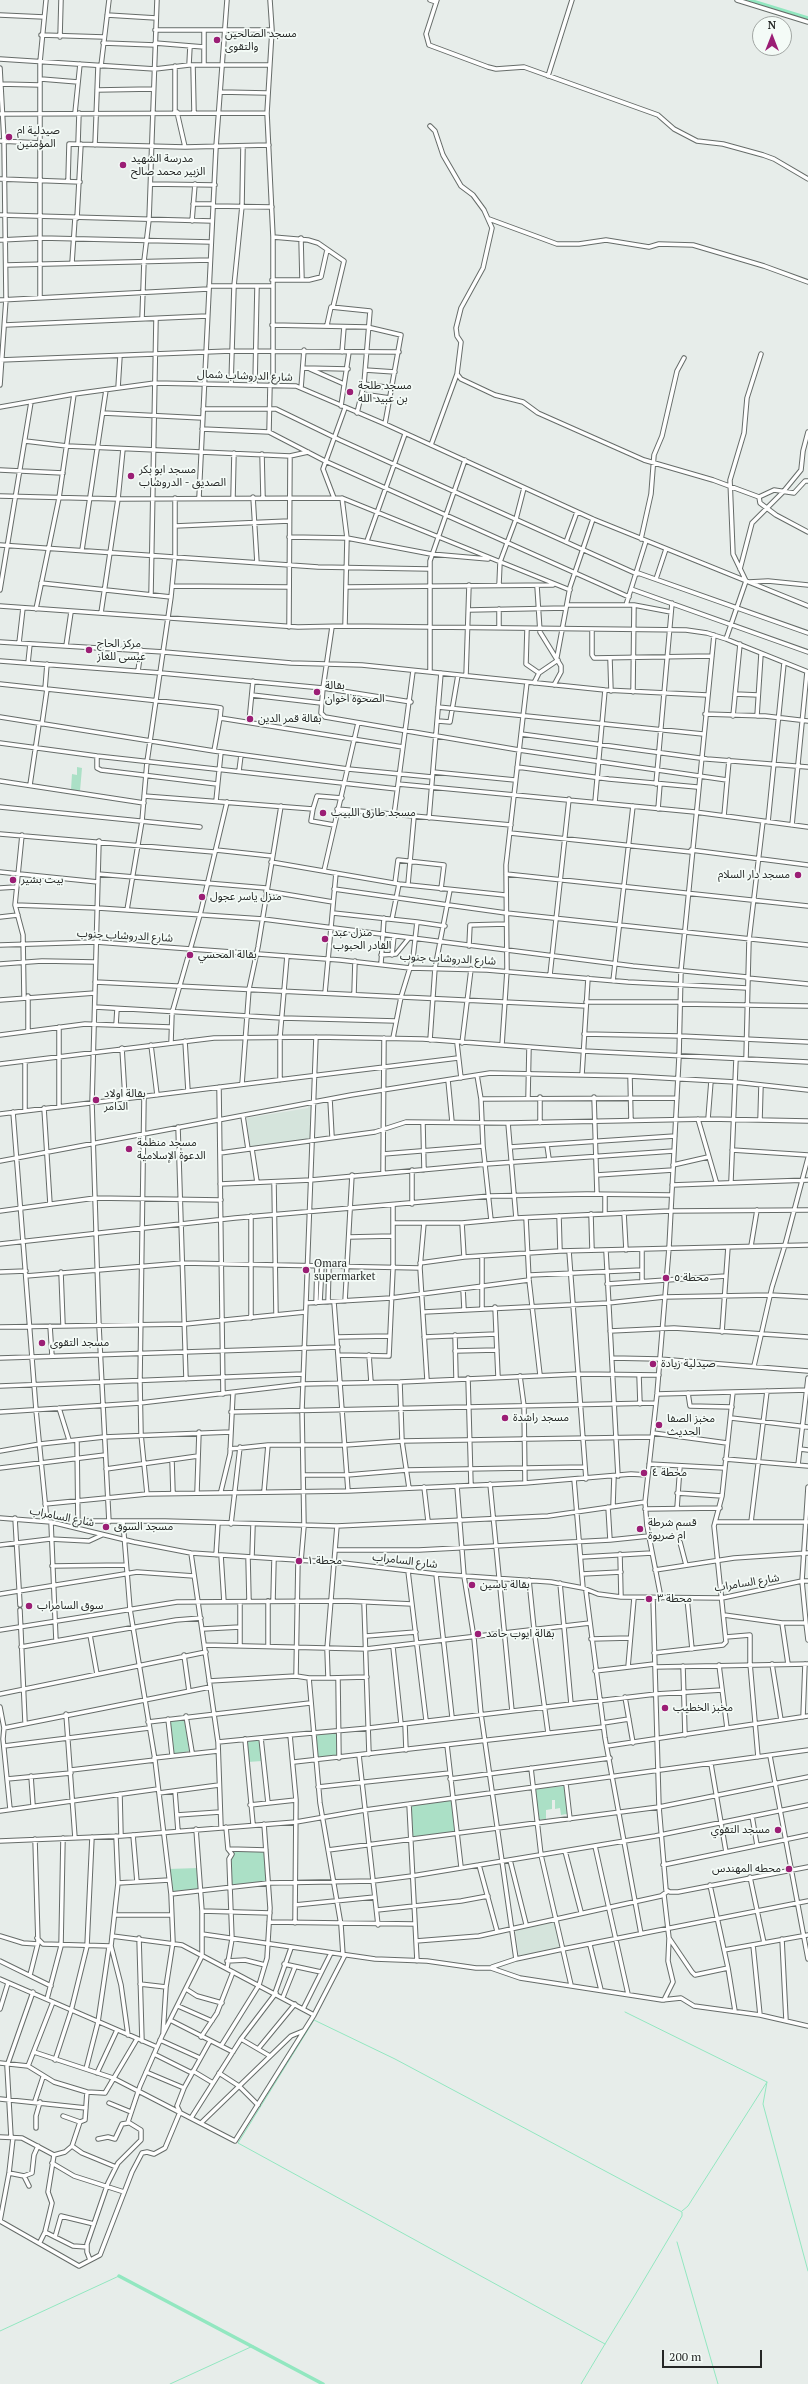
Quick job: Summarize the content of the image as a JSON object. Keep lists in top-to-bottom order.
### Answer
{
  "streets": {
    "street": ["شارع الدروشاب شمال", "شارع الدروشاب جنوب", "شارع السامراب"]
  },
  "places": [
    "مسجد الصالحين والتقوى",
    "صيدلية ام المؤمنين",
    "مدرسة الشهيد الزبير محمد صالح",
    "مسجد طلحة بن عبيد الله",
    "مسجد ابو بكر الصديق - الدروشاب",
    "مركز الحاج عيسى للغاز",
    "بقالة الصحوة اخوان",
    "بقالة قمر الدين",
    "مسجد طارق اللبيب",
    "مسجد دار السلام",
    "بيت بشير",
    "منزل ياسر عجول",
    "منزل عبد القادر الحبوب",
    "بقالة المحسي",
    "بقالة اولاد الدامر",
    "مسجد منظمة الدعوة الإسلامية",
    "Omara supermarket",
    "محطة ٥",
    "مسجد التقوى",
    "صيدلية زيادة",
    "مسجد راشدة",
    "مخبز الصفا الحديث",
    "محطة ٤",
    "مسجد السوق",
    "قسم شرطة ام ضريوة",
    "محطة ١",
    "بقالة ياسين",
    "محطة ٣",
    "سوق السامراب",
    "بقالة ايوب حامد",
    "مخبز الخطيب",
    "مسجد التقوي",
    "محطه المهندس"
  ],
  "scale_bar": "200 m",
  "north": "top"
}
